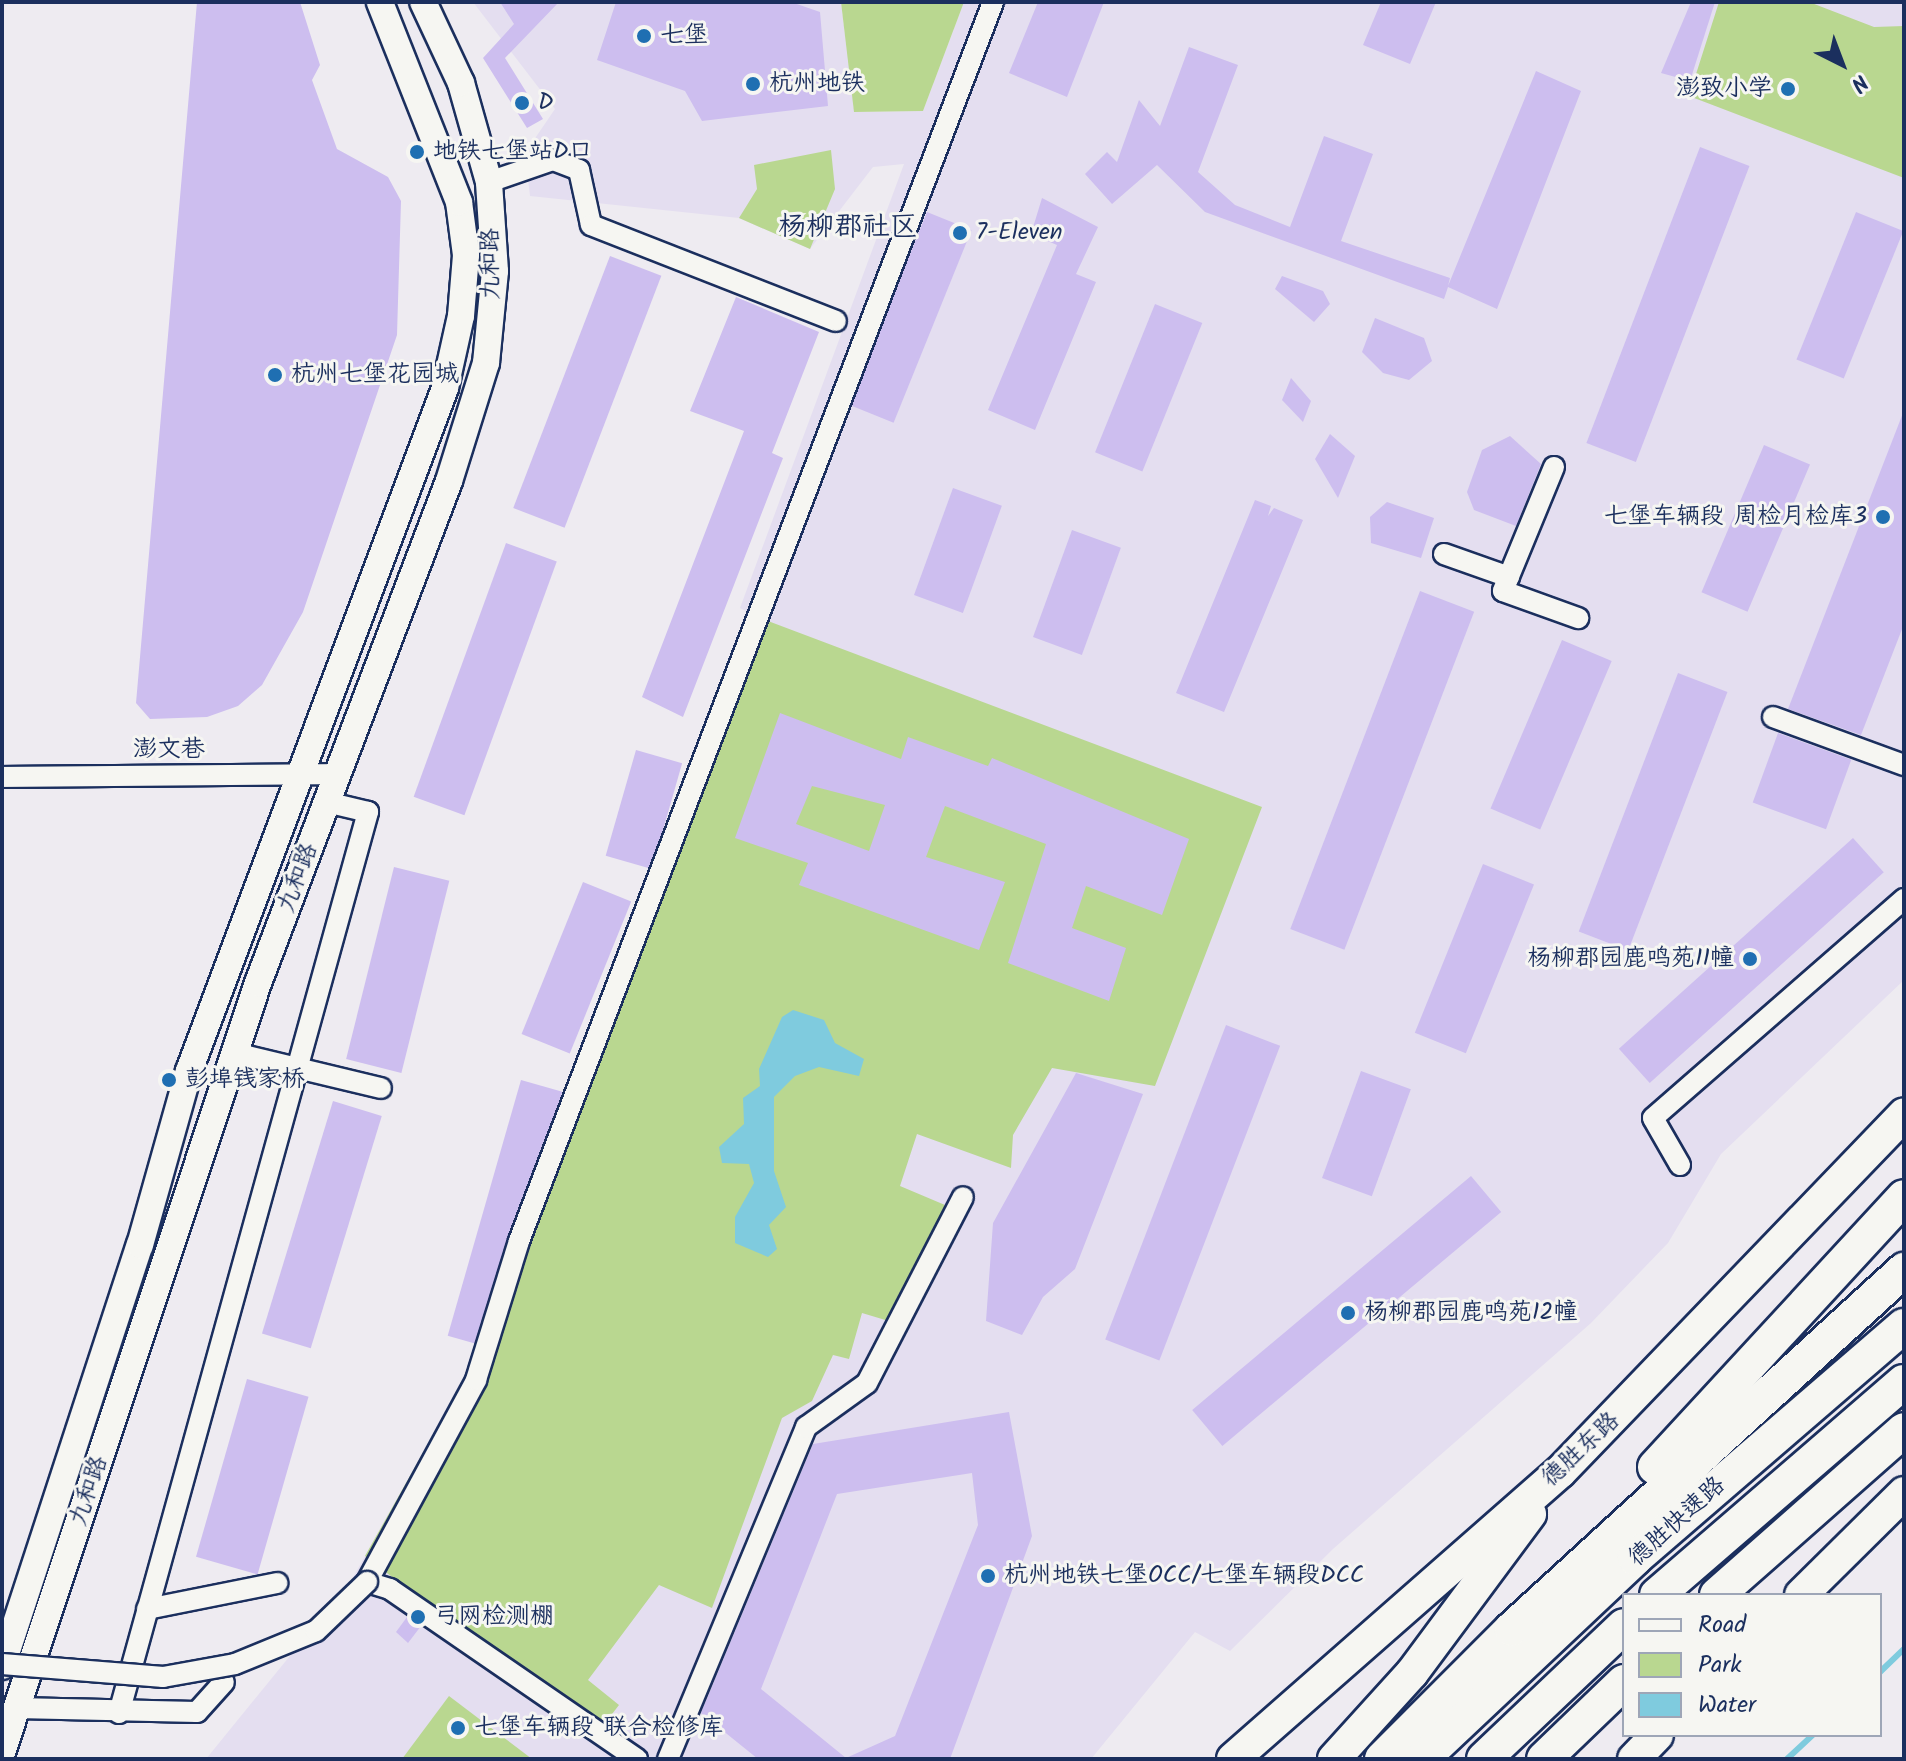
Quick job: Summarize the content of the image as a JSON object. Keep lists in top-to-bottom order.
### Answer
{
  "streets": {
    "highway": ["德胜快速路"],
    "main road": ["德胜东路"],
    "street": ["九和路", "澎文巷"]
  },
  "crossings": [
    ["九和路", "澎文巷"]
  ],
  "districts": ["杨柳郡社区"],
  "places": [
    "七堡",
    "杭州地铁",
    "澎致小学",
    "D",
    "地铁七堡站D口",
    "7-Eleven",
    "杭州七堡花园城",
    "七堡车辆段 周检月检库3",
    "杨柳郡园鹿鸣苑11幢",
    "彭埠钱家桥",
    "杨柳郡园鹿鸣苑12幢",
    "杭州地铁七堡OCC/七堡车辆段DCC",
    "弓网检测棚",
    "七堡车辆段 联合检修库"
  ],
  "legend": ["Road", "Park", "Water"],
  "north": "bottom right"
}
